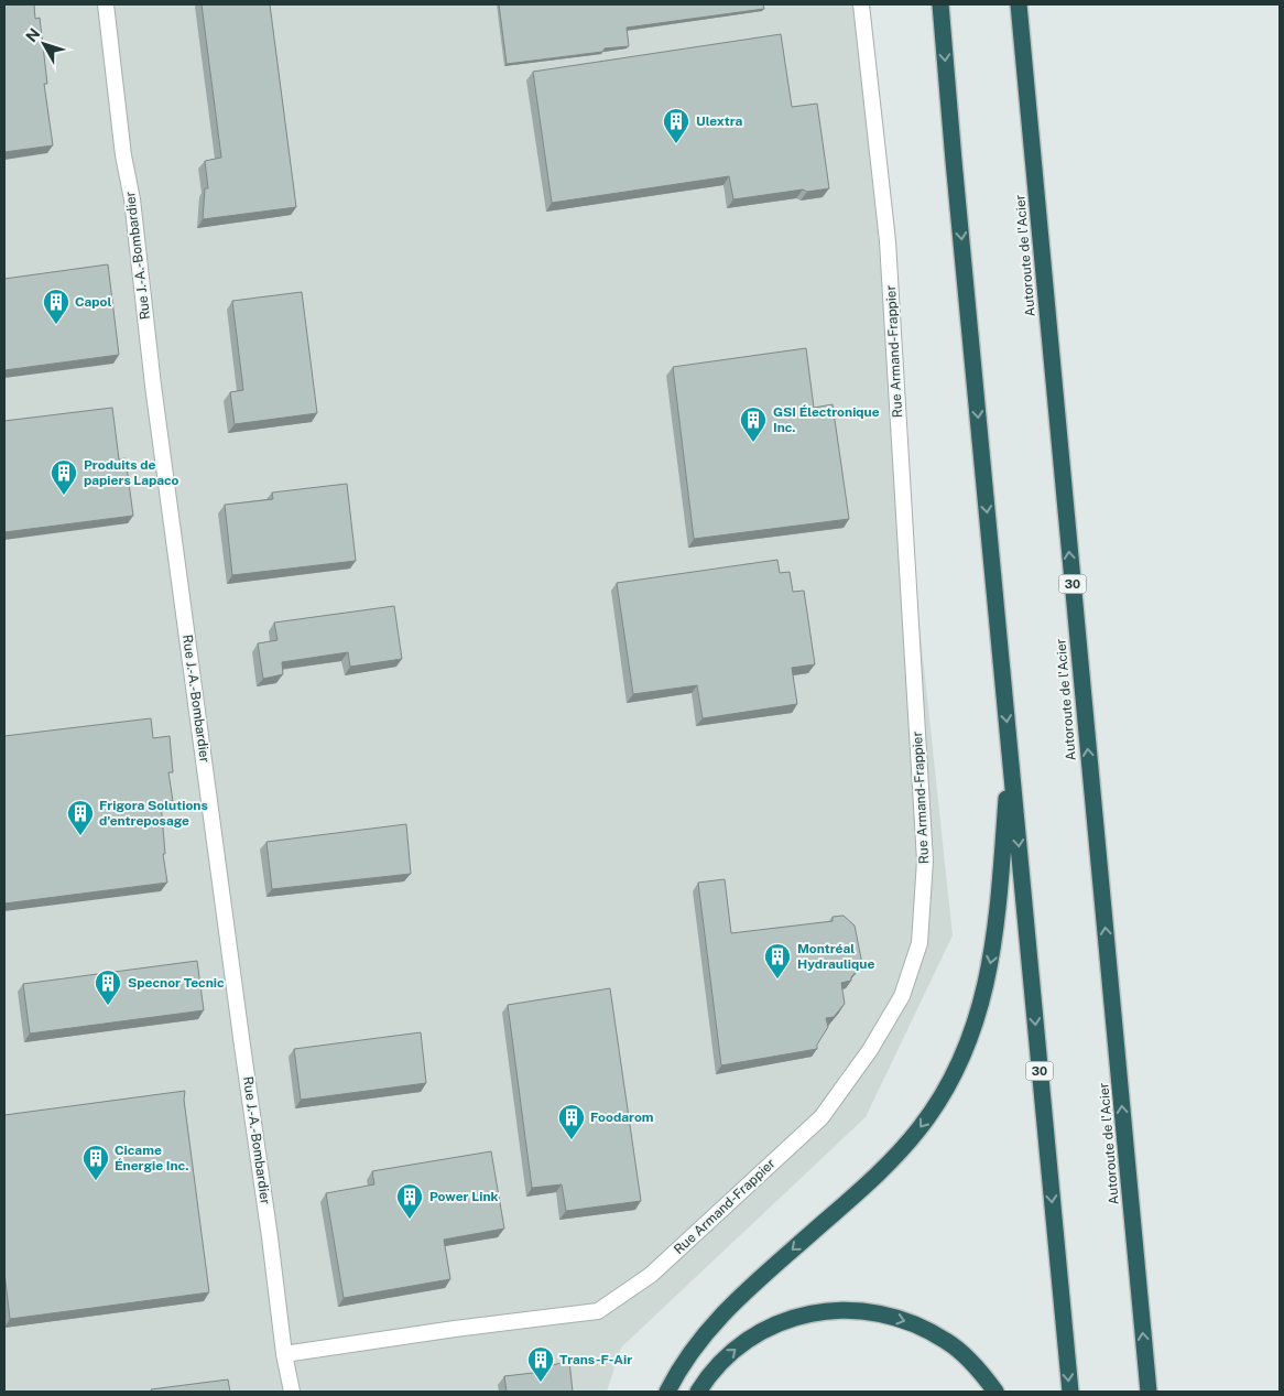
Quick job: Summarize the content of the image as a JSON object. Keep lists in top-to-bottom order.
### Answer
{
  "streets": {
    "highway": ["Autoroute de l'Acier", "30"],
    "street": ["Rue J.-A.-Bombardier", "Rue Armand-Frappier"]
  },
  "crossings": [
    ["Rue J.-A.-Bombardier", "Rue Armand-Frappier"]
  ],
  "places": {
    "building": [
      "Ulextra",
      "Capol",
      "GSI Électronique Inc.",
      "Produits de papiers Lapaco",
      "Frigora Solutions d'entreposage",
      "Montréal Hydraulique",
      "Specnor Tecnic",
      "Foodarom",
      "Cicame Énergie Inc.",
      "Power Link",
      "Trans-F-Air"
    ]
  },
  "north": "top left"
}
